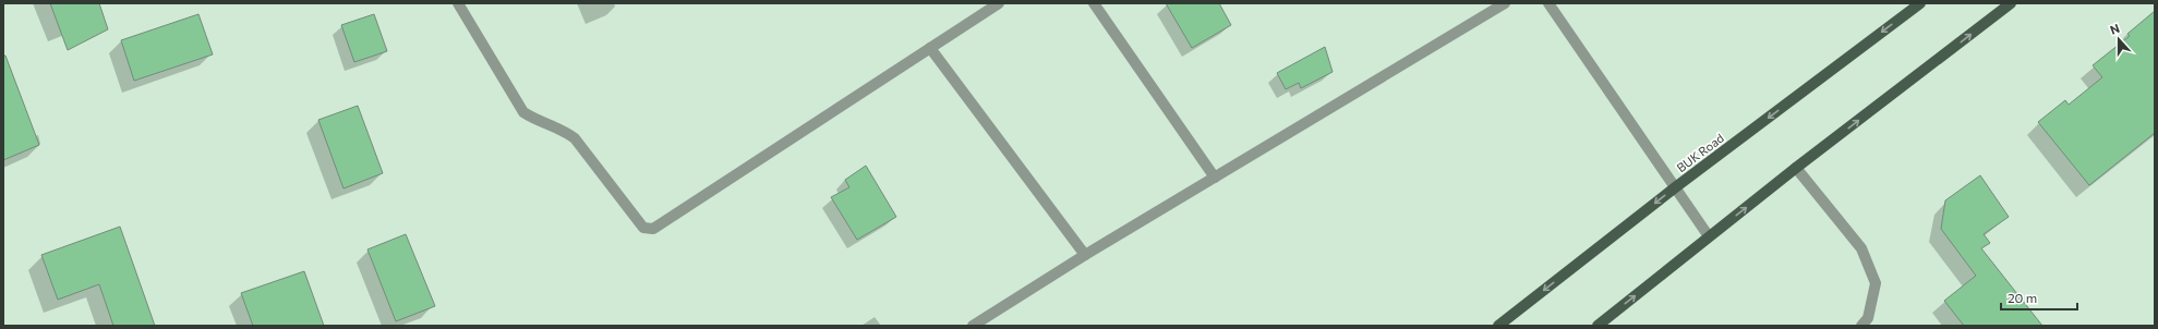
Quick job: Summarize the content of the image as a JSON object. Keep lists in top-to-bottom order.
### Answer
{
  "streets": {
    "main road": ["BUK Road"]
  },
  "scale_bar": "20 m",
  "north": "top"
}
